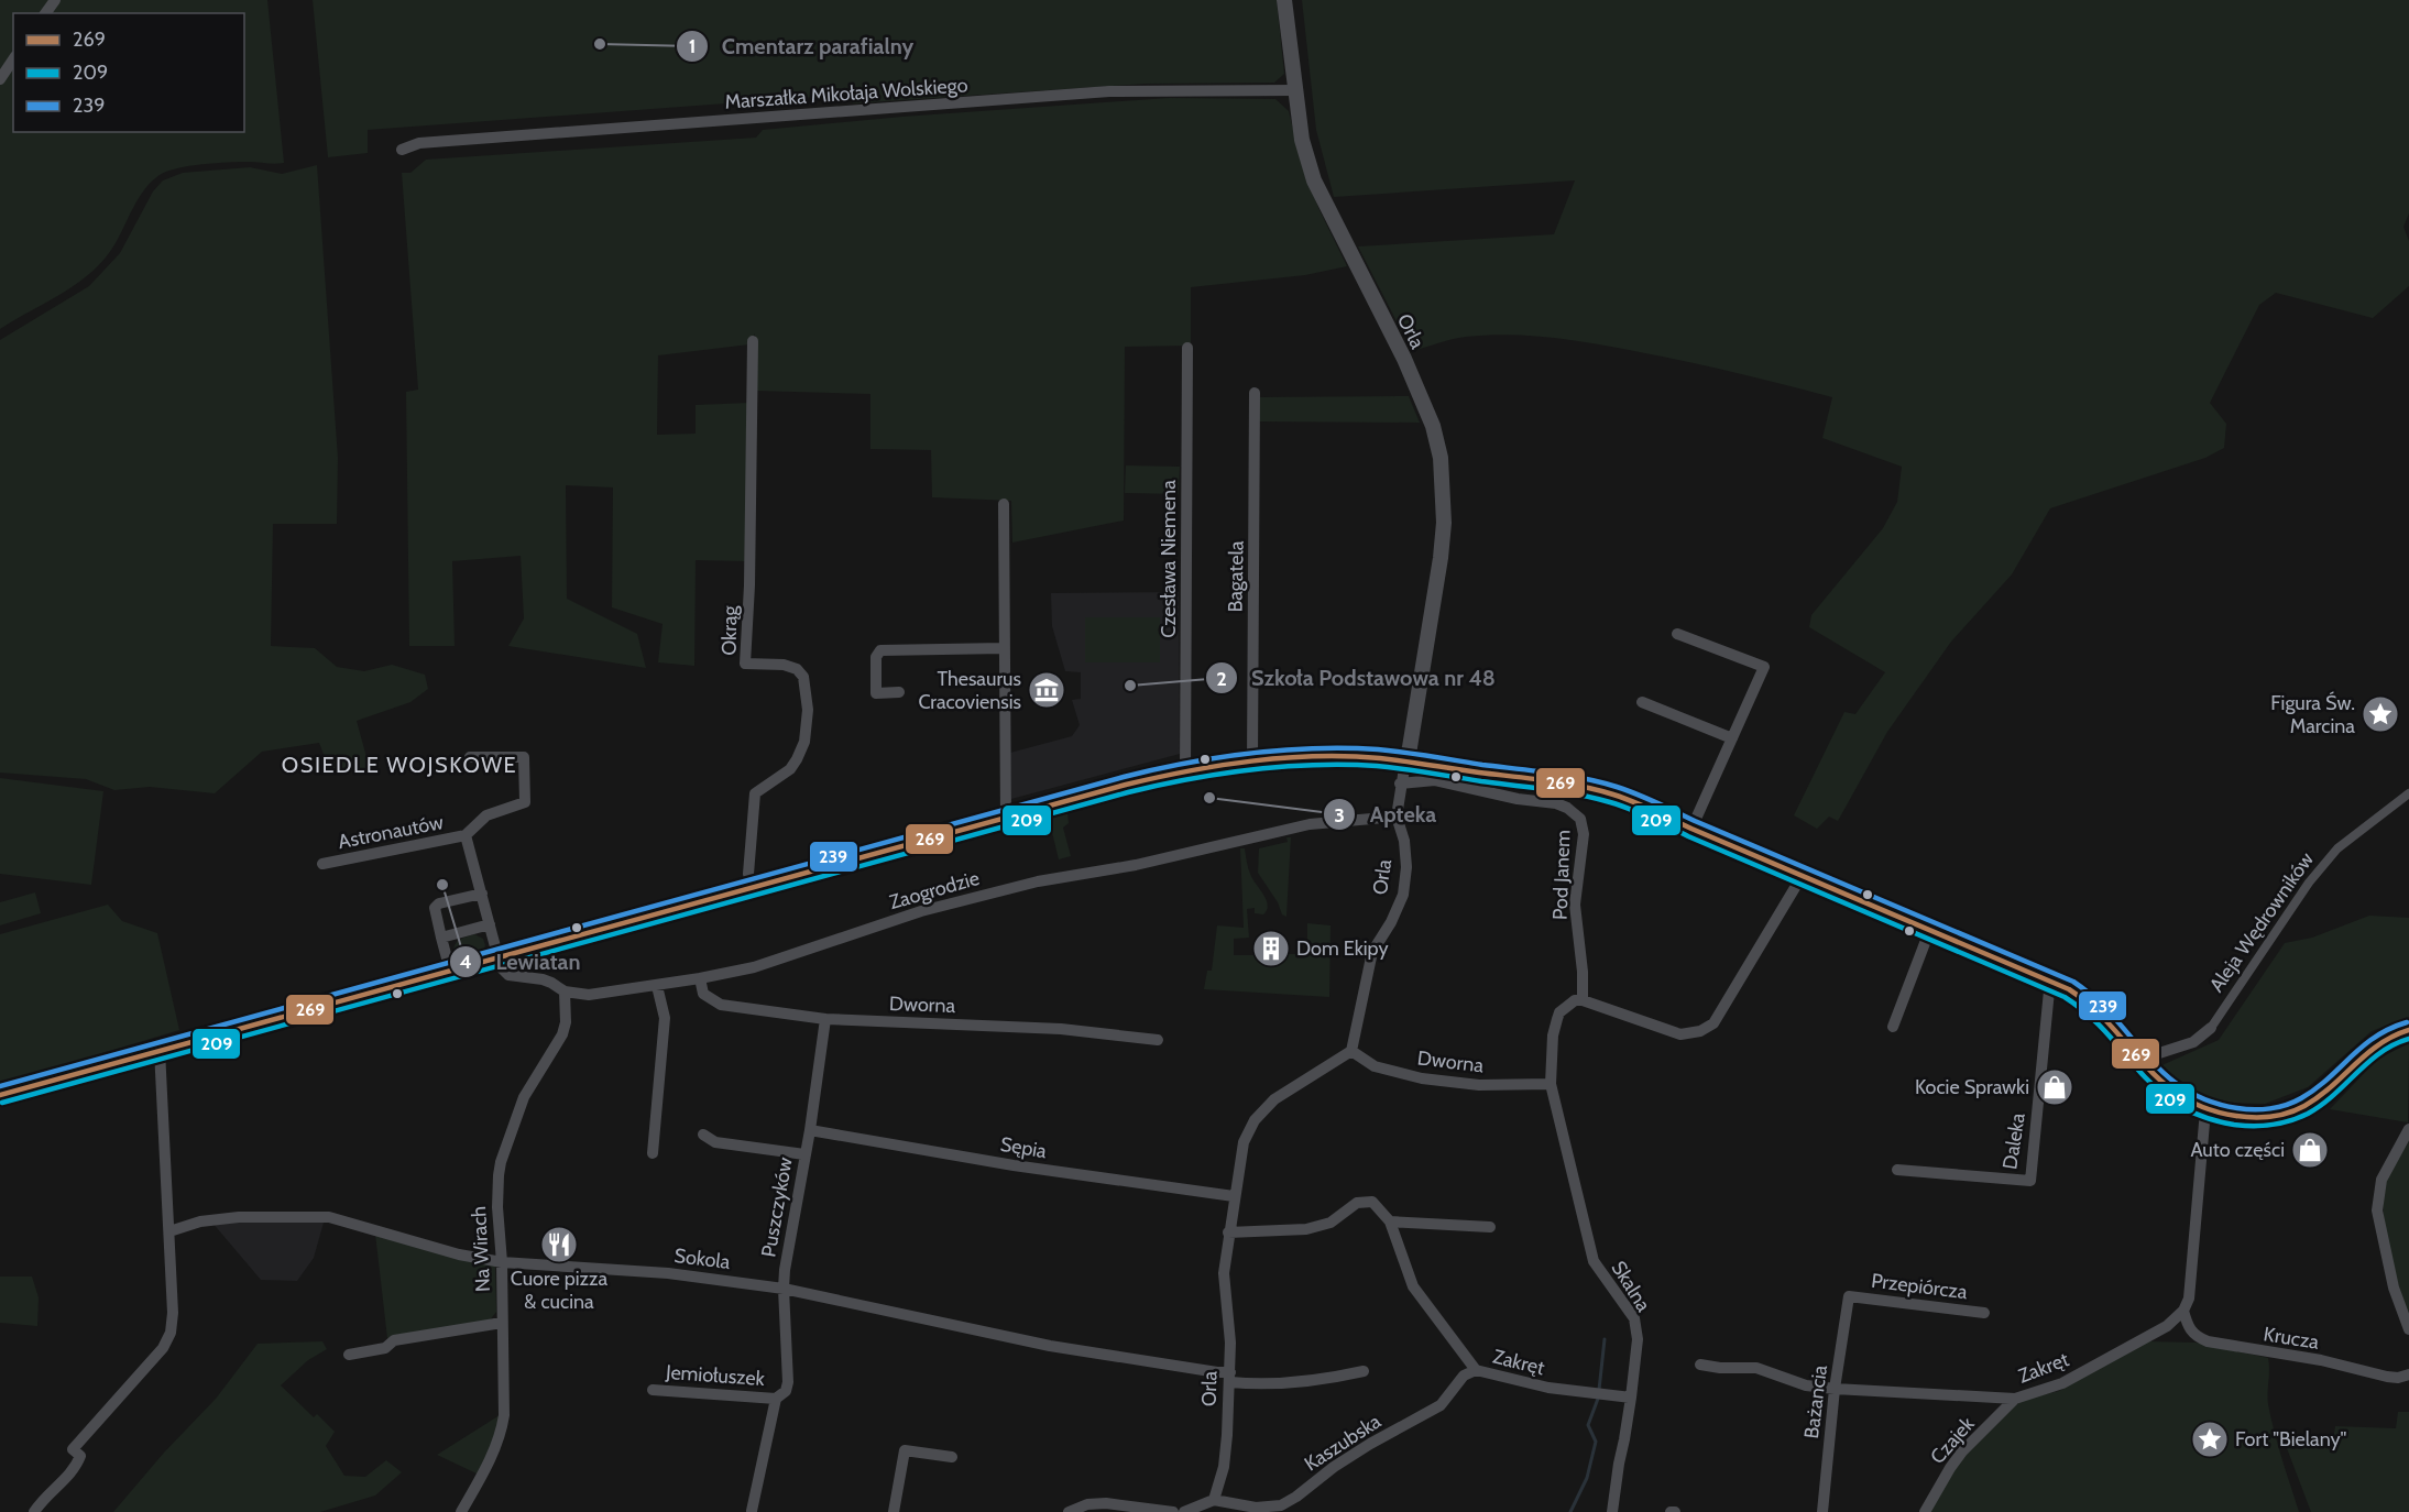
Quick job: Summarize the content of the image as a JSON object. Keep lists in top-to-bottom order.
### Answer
{
  "streets": {
    "street": [
      "Marszałka Mikołaja Wolskiego",
      "Orla",
      "Czesława Niemena",
      "Bagatela",
      "Okrąg",
      "Astronautów",
      "Pod Janem",
      "Zaogrodzie",
      "Aleja Wędrowników",
      "Dworna",
      "Daleka",
      "Sępia",
      "Puszczyków",
      "Na Wirach",
      "Sokola",
      "Skalna",
      "Przepiórcza",
      "Krucza",
      "Zakręt",
      "Jemiołuszek",
      "Bażancia",
      "Czajek",
      "Kaszubska"
    ]
  },
  "crossings": [
    ["Marszałka Mikołaja Wolskiego", "Orla"],
    ["Orla", "Pod Janem"],
    ["Orla", "Zaogrodzie"],
    ["Orla", "Dworna"],
    ["Orla", "Sępia"],
    ["Orla", "Sokola"],
    ["Orla", "Kaszubska"],
    ["Astronautów", "Zaogrodzie"],
    ["Zaogrodzie", "Dworna"],
    ["Zaogrodzie", "Na Wirach"],
    ["Dworna", "Puszczyków"],
    ["Dworna", "Skalna"],
    ["Sępia", "Puszczyków"],
    ["Puszczyków", "Sokola"],
    ["Puszczyków", "Jemiołuszek"],
    ["Na Wirach", "Sokola"],
    ["Skalna", "Zakręt"],
    ["Przepiórcza", "Bażancia"],
    ["Krucza", "Zakręt"],
    ["Zakręt", "Bażancia"],
    ["Zakręt", "Czajek"],
    ["Zakręt", "Kaszubska"]
  ],
  "districts": ["OSIEDLE WOJSKOWE"],
  "places": {
    "other": [
      "Cmentarz parafialny",
      "Szkoła Podstawowa nr 48",
      "Apteka",
      "Lewiatan"
    ],
    "museum": ["Thesaurus Cracoviensis"],
    "place": ["Figura Św. Marcina", "Fort \"Bielany\""],
    "building": ["Dom Ekipy"],
    "shop": ["Kocie Sprawki", "Auto części"],
    "restaurant": ["Cuore pizza & cucina"]
  },
  "lines": ["transit line 239", "transit line 269", "transit line 209"],
  "legend": ["269", "209", "239"]
}
